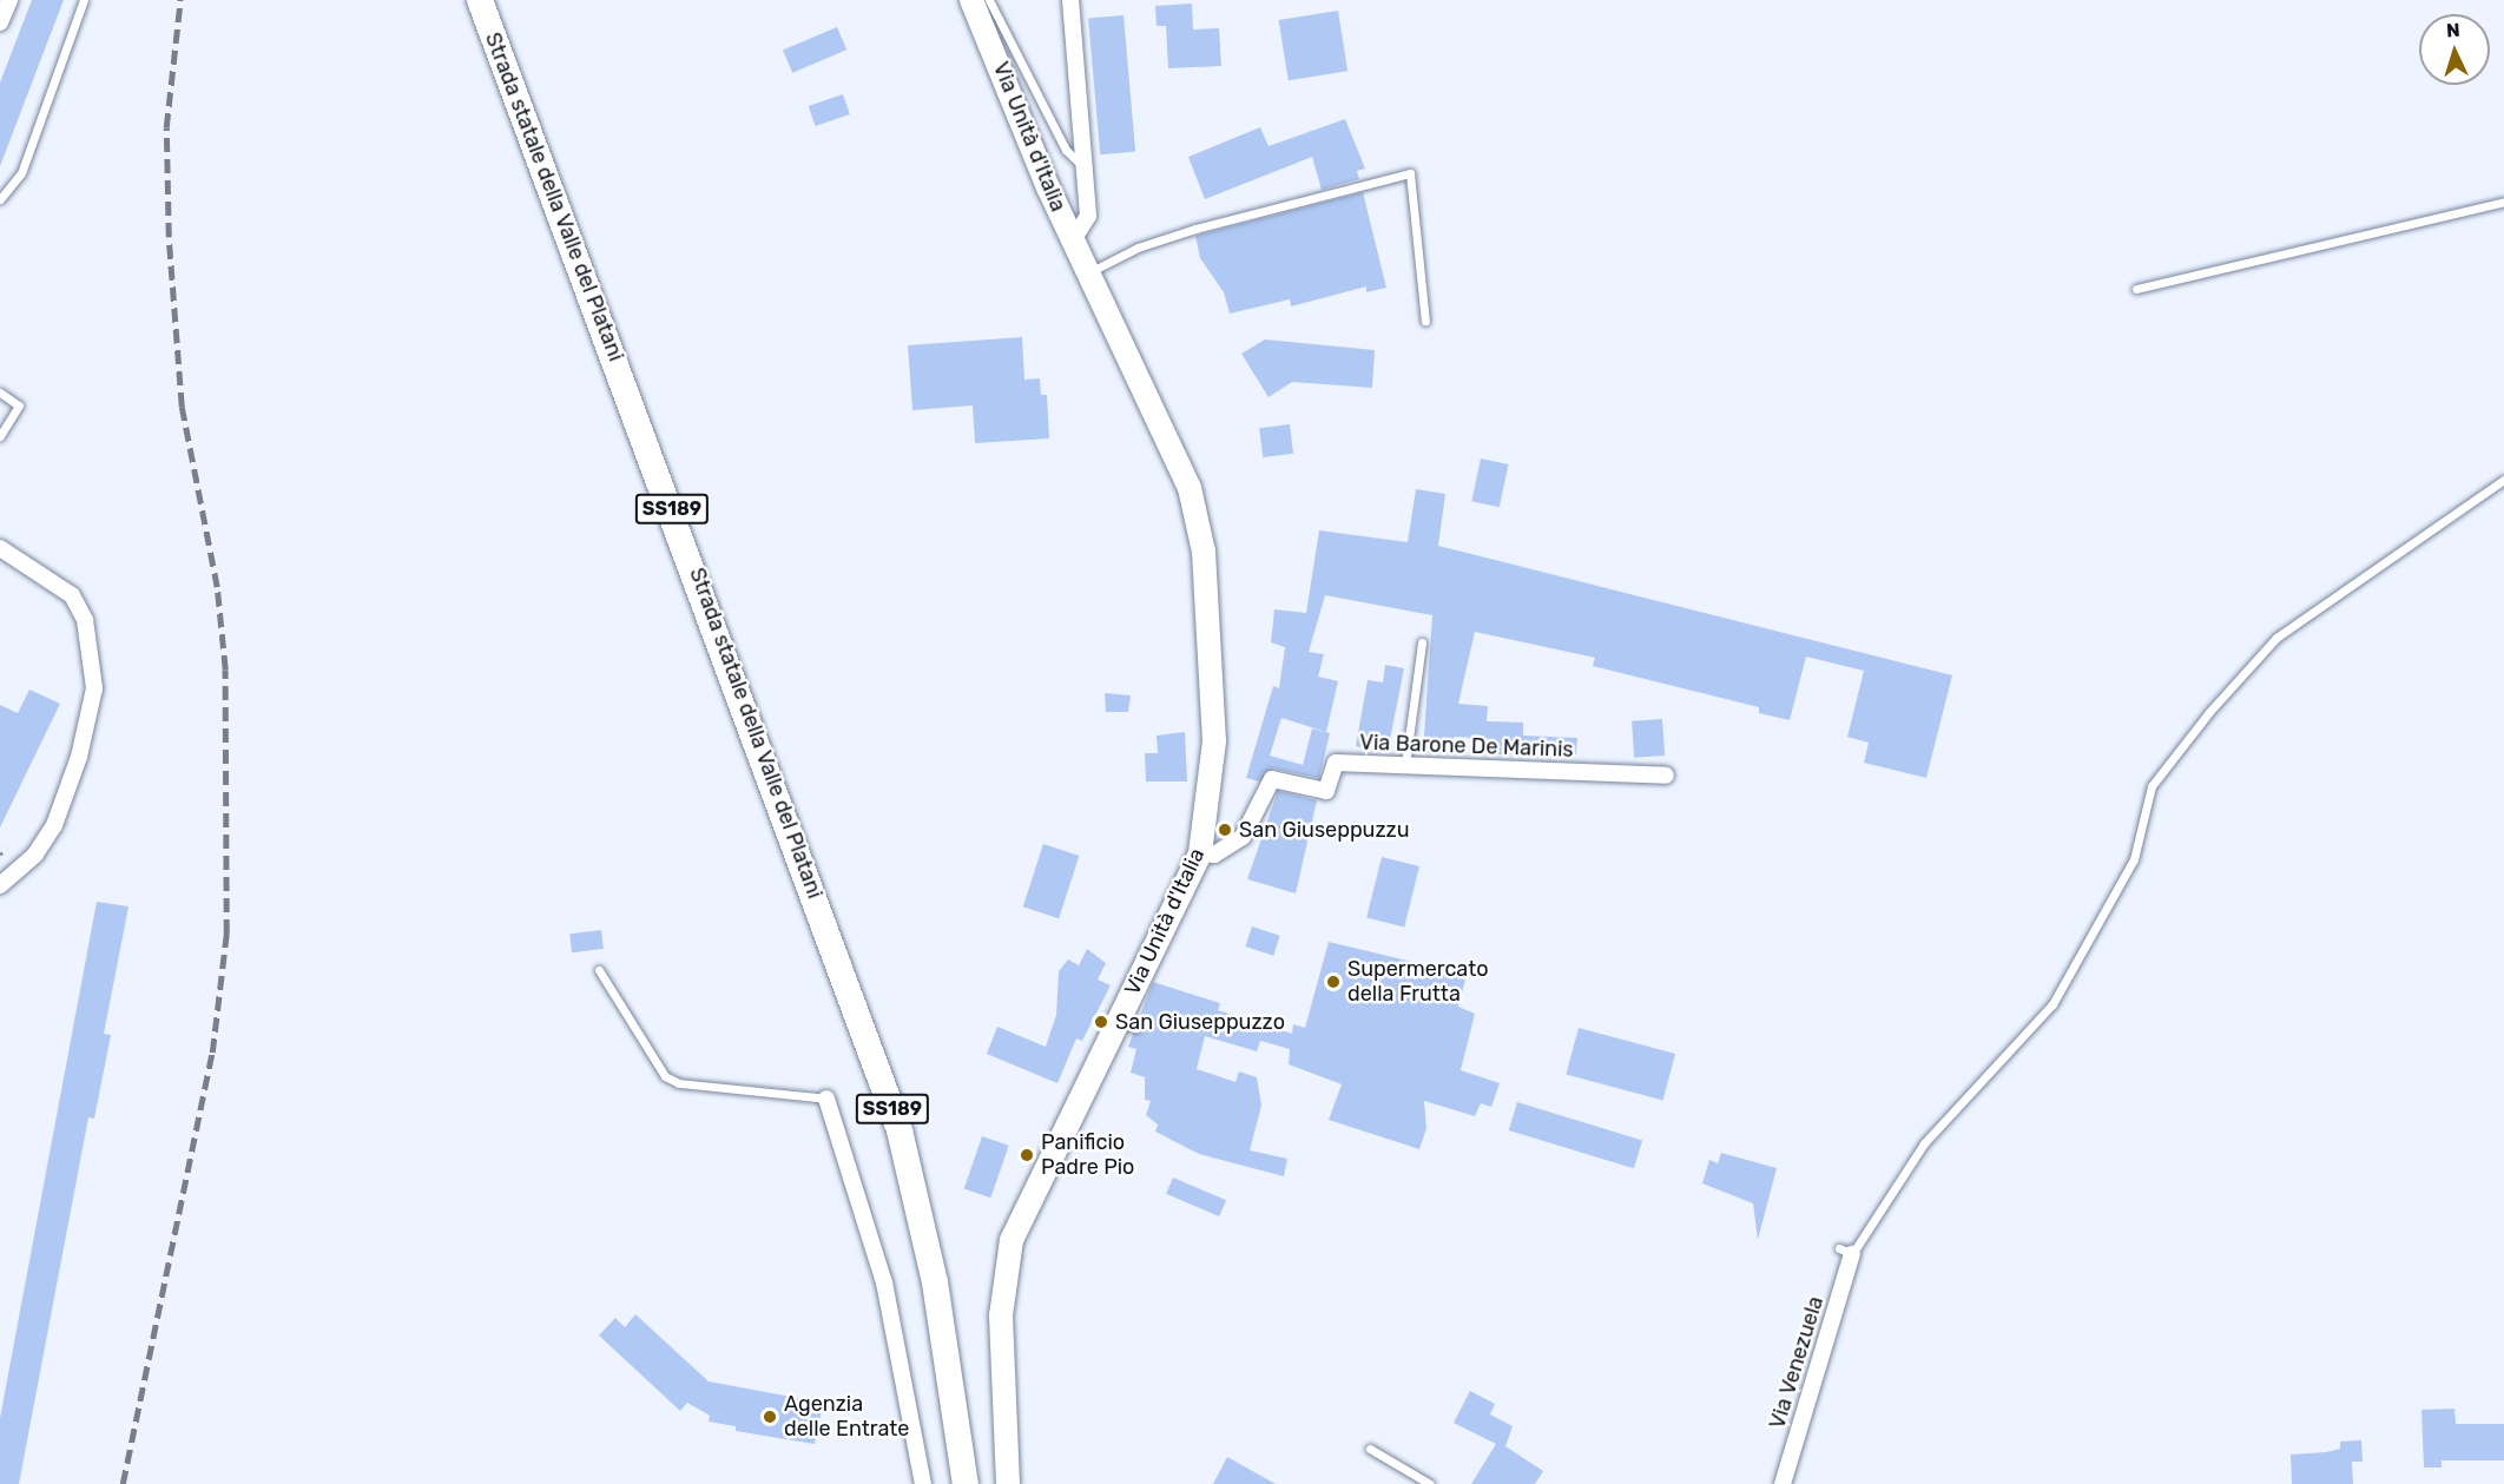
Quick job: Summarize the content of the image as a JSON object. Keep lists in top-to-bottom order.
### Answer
{
  "streets": {
    "main road": ["Strada statale della Valle del Platani", "SS189"],
    "street": ["Via Unità d'Italia", "Via Barone De Marinis", "Via Venezuela"]
  },
  "crossings": [
    ["Via Unità d'Italia", "Via Barone De Marinis"]
  ],
  "places": [
    "San Giuseppuzzu",
    "Supermercato della Frutta",
    "San Giuseppuzzo",
    "Panificio Padre Pio",
    "Agenzia delle Entrate"
  ],
  "north": "top"
}
